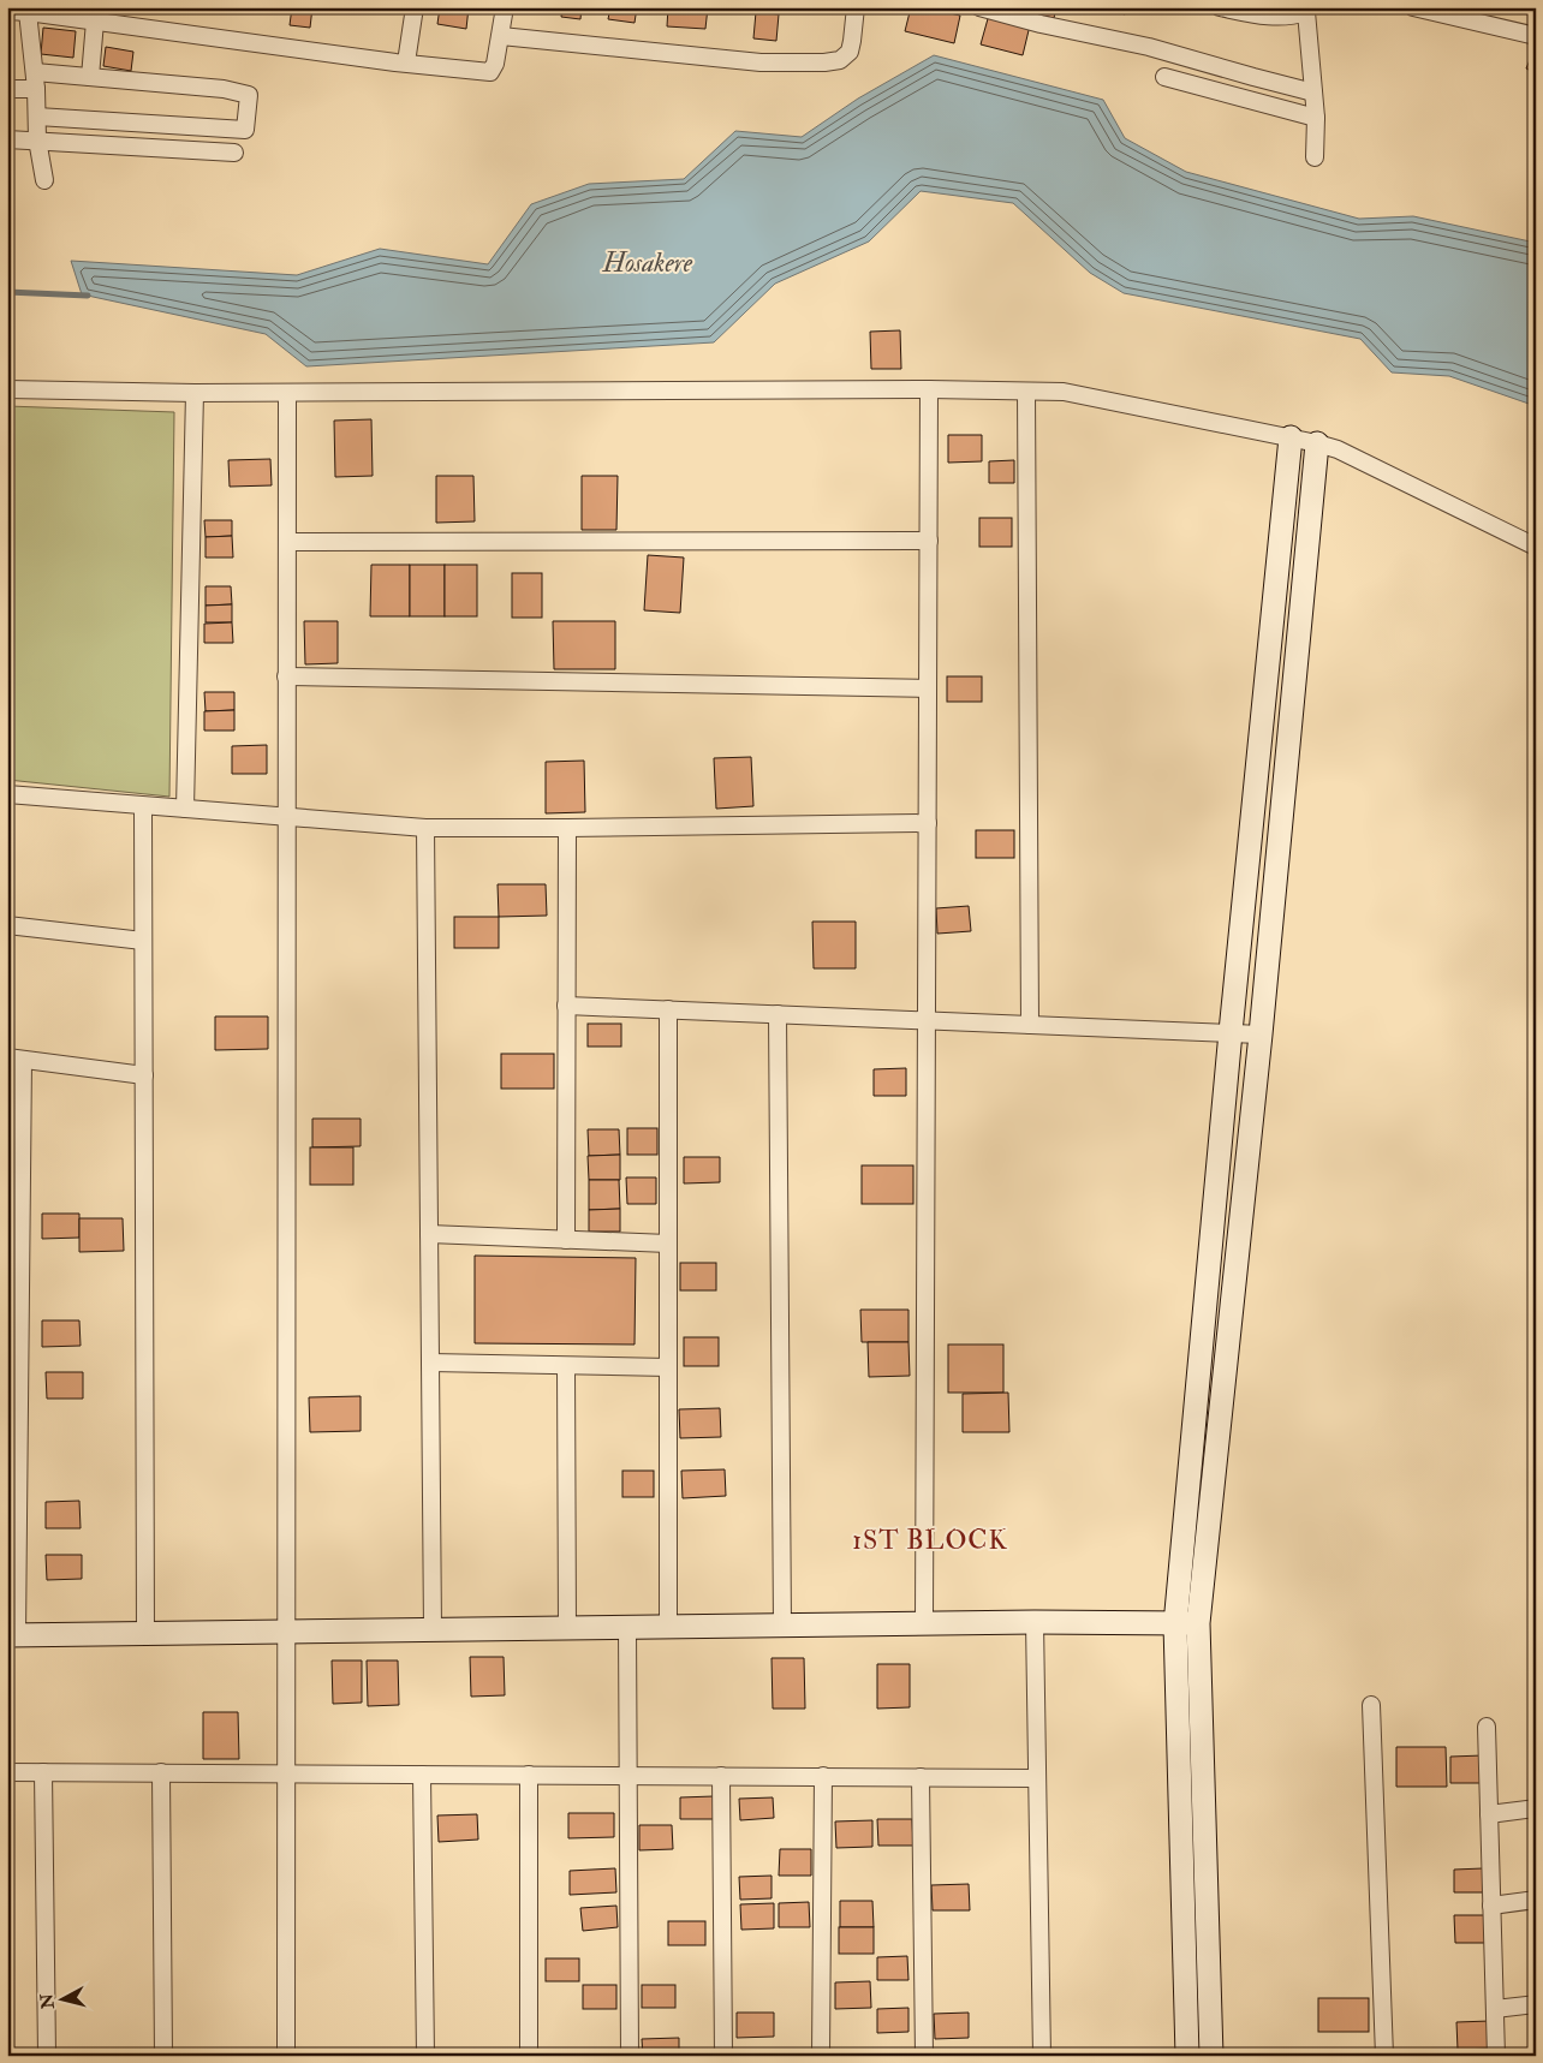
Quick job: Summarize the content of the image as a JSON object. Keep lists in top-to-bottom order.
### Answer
{
  "districts": ["1ST BLOCK"],
  "water": ["Hosakere"],
  "north": "left"
}
